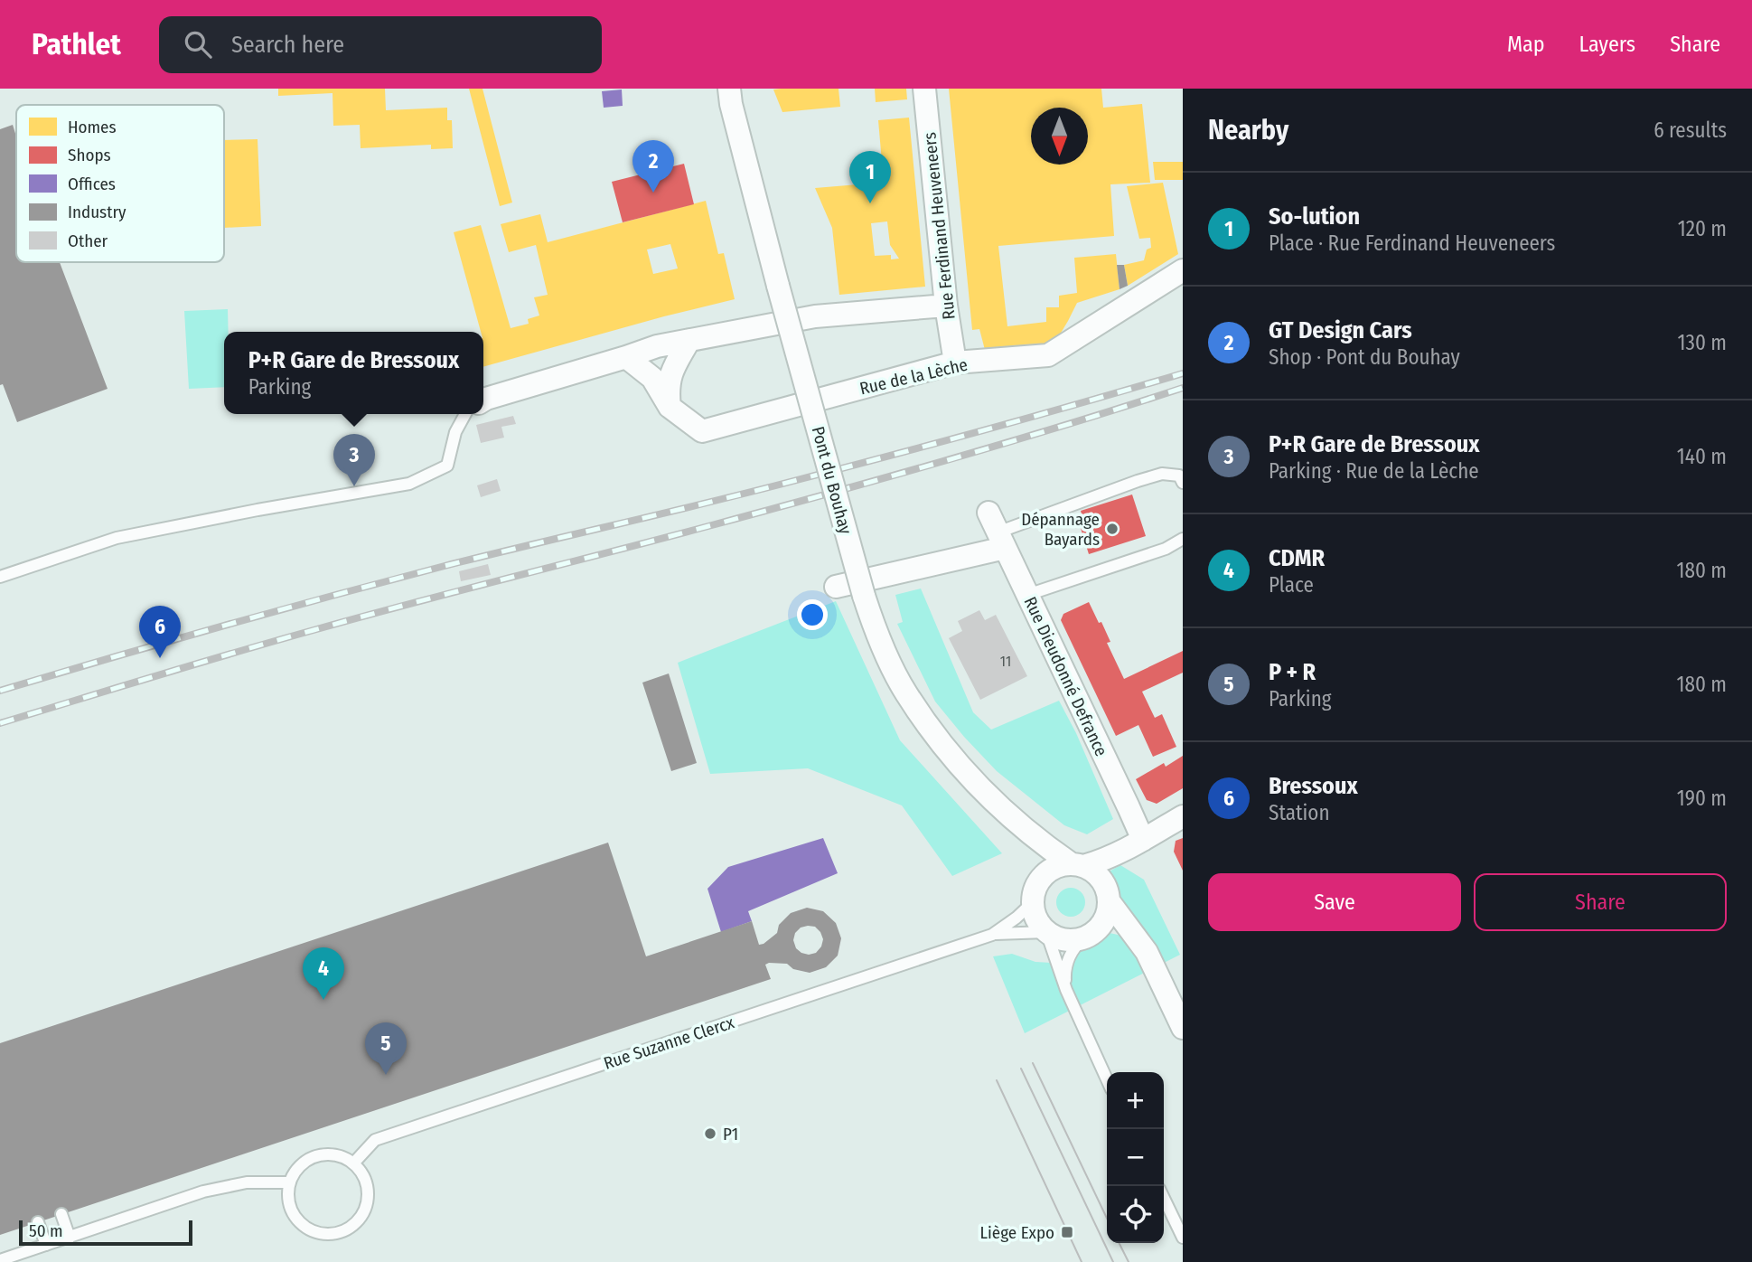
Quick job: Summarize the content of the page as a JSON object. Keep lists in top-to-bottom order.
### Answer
{
  "streets": {
    "street": [
      "Rue Ferdinand Heuveneers",
      "Rue de la Lèche",
      "Pont du Bouhay",
      "Rue Dieudonné Defrance"
    ],
    "lane": ["Rue Suzanne Clercx"]
  },
  "crossings": [
    ["Rue Ferdinand Heuveneers", "Rue de la Lèche"],
    ["Pont du Bouhay", "Rue Suzanne Clercx"]
  ],
  "places": {
    "other": ["Dépannage Bayards", "P1"],
    "transit": ["Liège Expo"]
  },
  "house_numbers": ["11"],
  "legend": [
    "Homes",
    "Shops",
    "Offices",
    "Industry",
    "Other"
  ],
  "scale_bar": "50 m",
  "north": "bottom",
  "page": {
    "header": "Pathlet",
    "search": "Search here",
    "nav": ["Map", "Layers", "Share"],
    "heading": ["Nearby", "6 results"],
    "pins": [
      "2",
      "1",
      "3",
      "6",
      "4",
      "5"
    ],
    "list": [
      {
        "mark": "1",
        "name": "So-lution",
        "note": "Place · Rue Ferdinand Heuveneers",
        "value": "120 m"
      },
      {
        "mark": "2",
        "name": "GT Design Cars",
        "note": "Shop · Pont du Bouhay",
        "value": "130 m"
      },
      {
        "mark": "3",
        "name": "P+R Gare de Bressoux",
        "note": "Parking · Rue de la Lèche",
        "value": "140 m"
      },
      {
        "mark": "4",
        "name": "CDMR",
        "note": "Place",
        "value": "180 m"
      },
      {
        "mark": "5",
        "name": "P + R",
        "note": "Parking",
        "value": "180 m"
      },
      {
        "mark": "6",
        "name": "Bressoux",
        "note": "Station",
        "value": "190 m"
      }
    ],
    "popup": ["P+R Gare de Bressoux", "Parking"],
    "buttons": ["Save", "Share"],
    "map_buttons": ["+", "−"],
    "scale": "50 m"
  }
}
